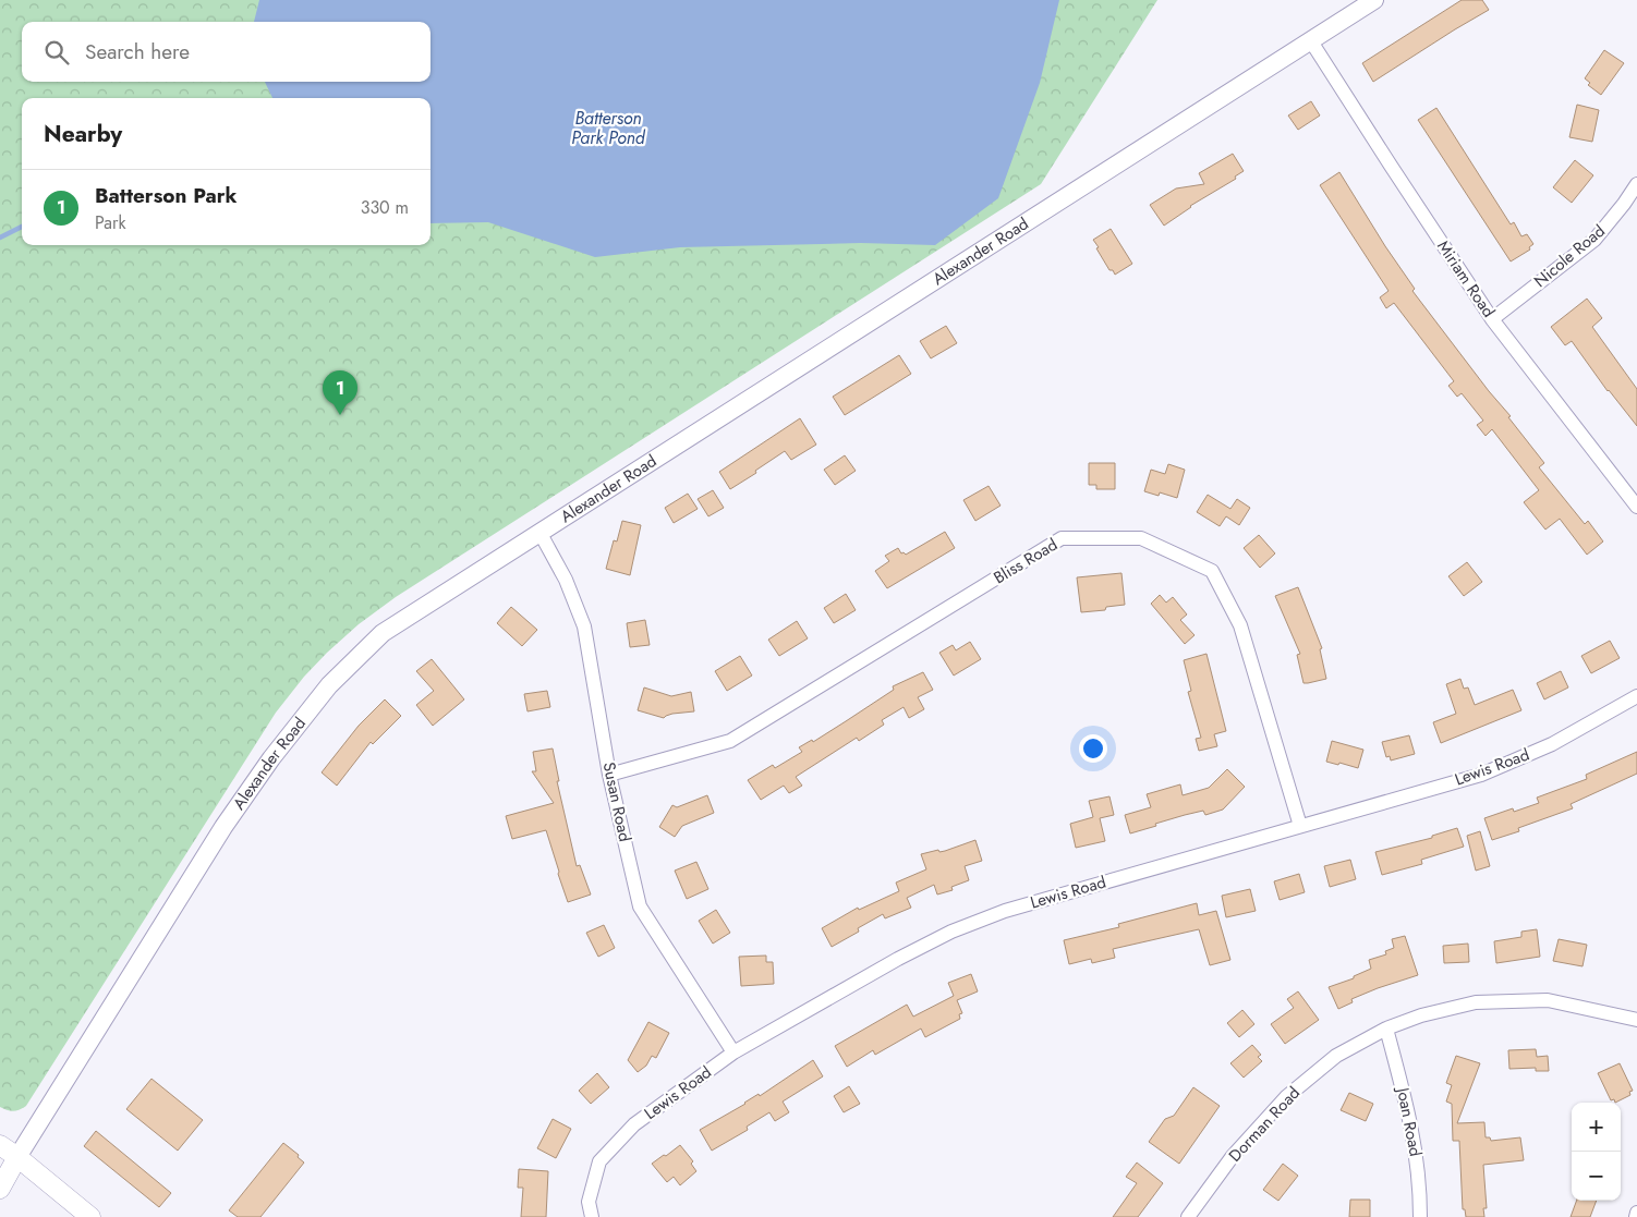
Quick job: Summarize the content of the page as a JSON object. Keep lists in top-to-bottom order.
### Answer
{
  "streets": {
    "street": [
      "Alexander Road",
      "Nicole Road",
      "Miriam Road",
      "Bliss Road",
      "Lewis Road",
      "Susan Road",
      "Joan Road",
      "Dorman Road"
    ]
  },
  "crossings": [
    ["Alexander Road", "Miriam Road"],
    ["Alexander Road", "Susan Road"],
    ["Nicole Road", "Miriam Road"],
    ["Bliss Road", "Lewis Road"],
    ["Bliss Road", "Susan Road"],
    ["Lewis Road", "Susan Road"],
    ["Joan Road", "Dorman Road"]
  ],
  "water": ["Batterson Park Pond"],
  "page": {
    "search": "Search here",
    "heading": "Nearby",
    "list": [
      {
        "mark": "1",
        "name": "Batterson Park",
        "note": "Park",
        "value": "330 m"
      }
    ],
    "pins": "1",
    "map_buttons": ["+", "−"]
  }
}
